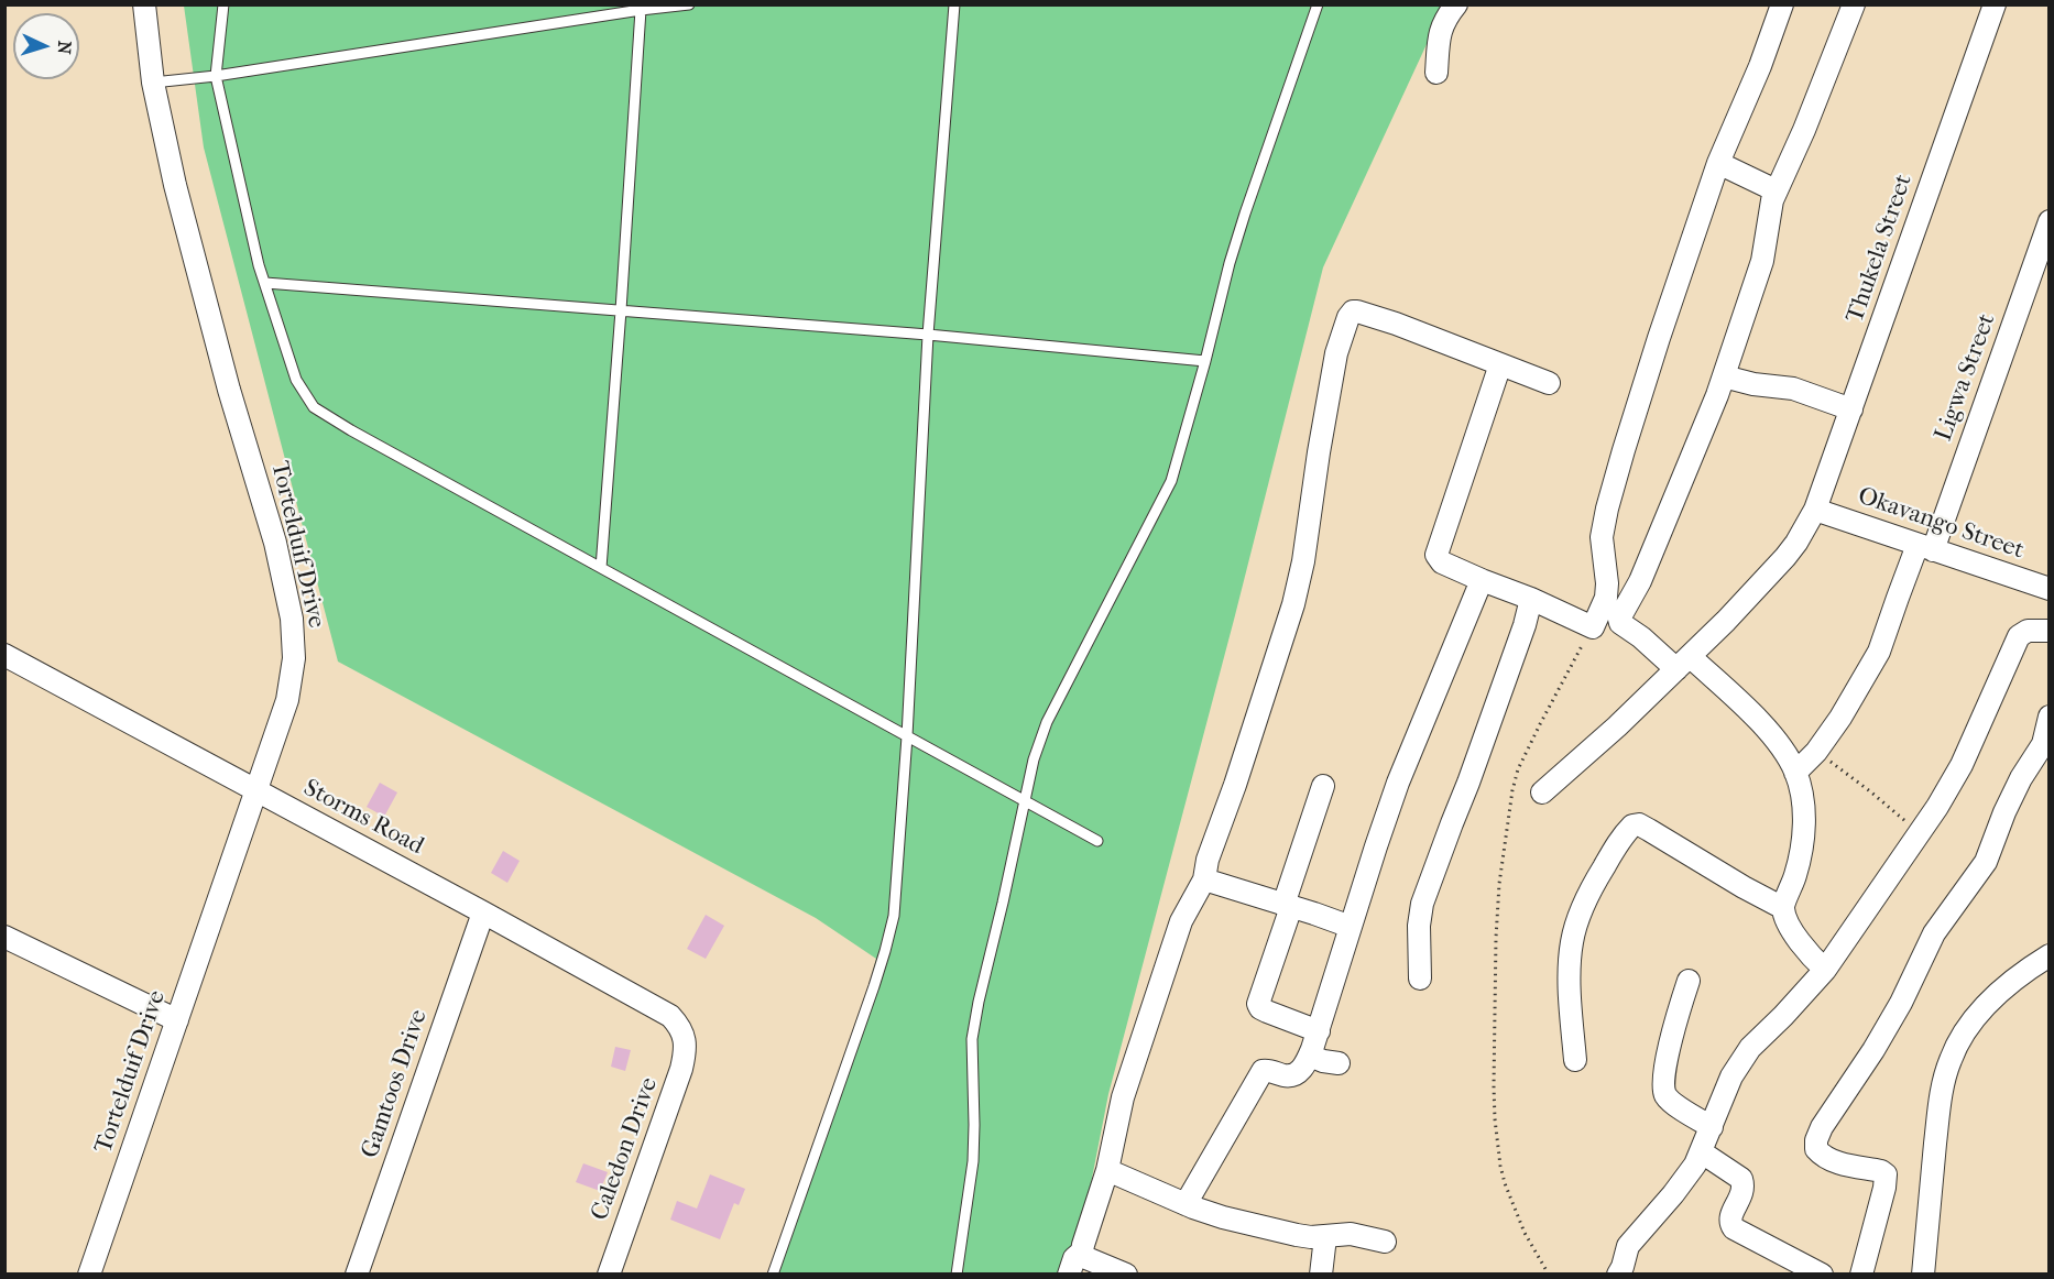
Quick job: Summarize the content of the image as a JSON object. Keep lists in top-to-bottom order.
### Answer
{
  "streets": {
    "street": [
      "Thukela Street",
      "Ligwa Street",
      "Okavango Street",
      "Tortelduif Drive",
      "Storms Road",
      "Gamtoos Drive",
      "Caledon Drive"
    ]
  },
  "crossings": [
    ["Thukela Street", "Okavango Street"],
    ["Ligwa Street", "Okavango Street"],
    ["Tortelduif Drive", "Storms Road"],
    ["Storms Road", "Gamtoos Drive"],
    ["Storms Road", "Caledon Drive"]
  ],
  "north": "right"
}
